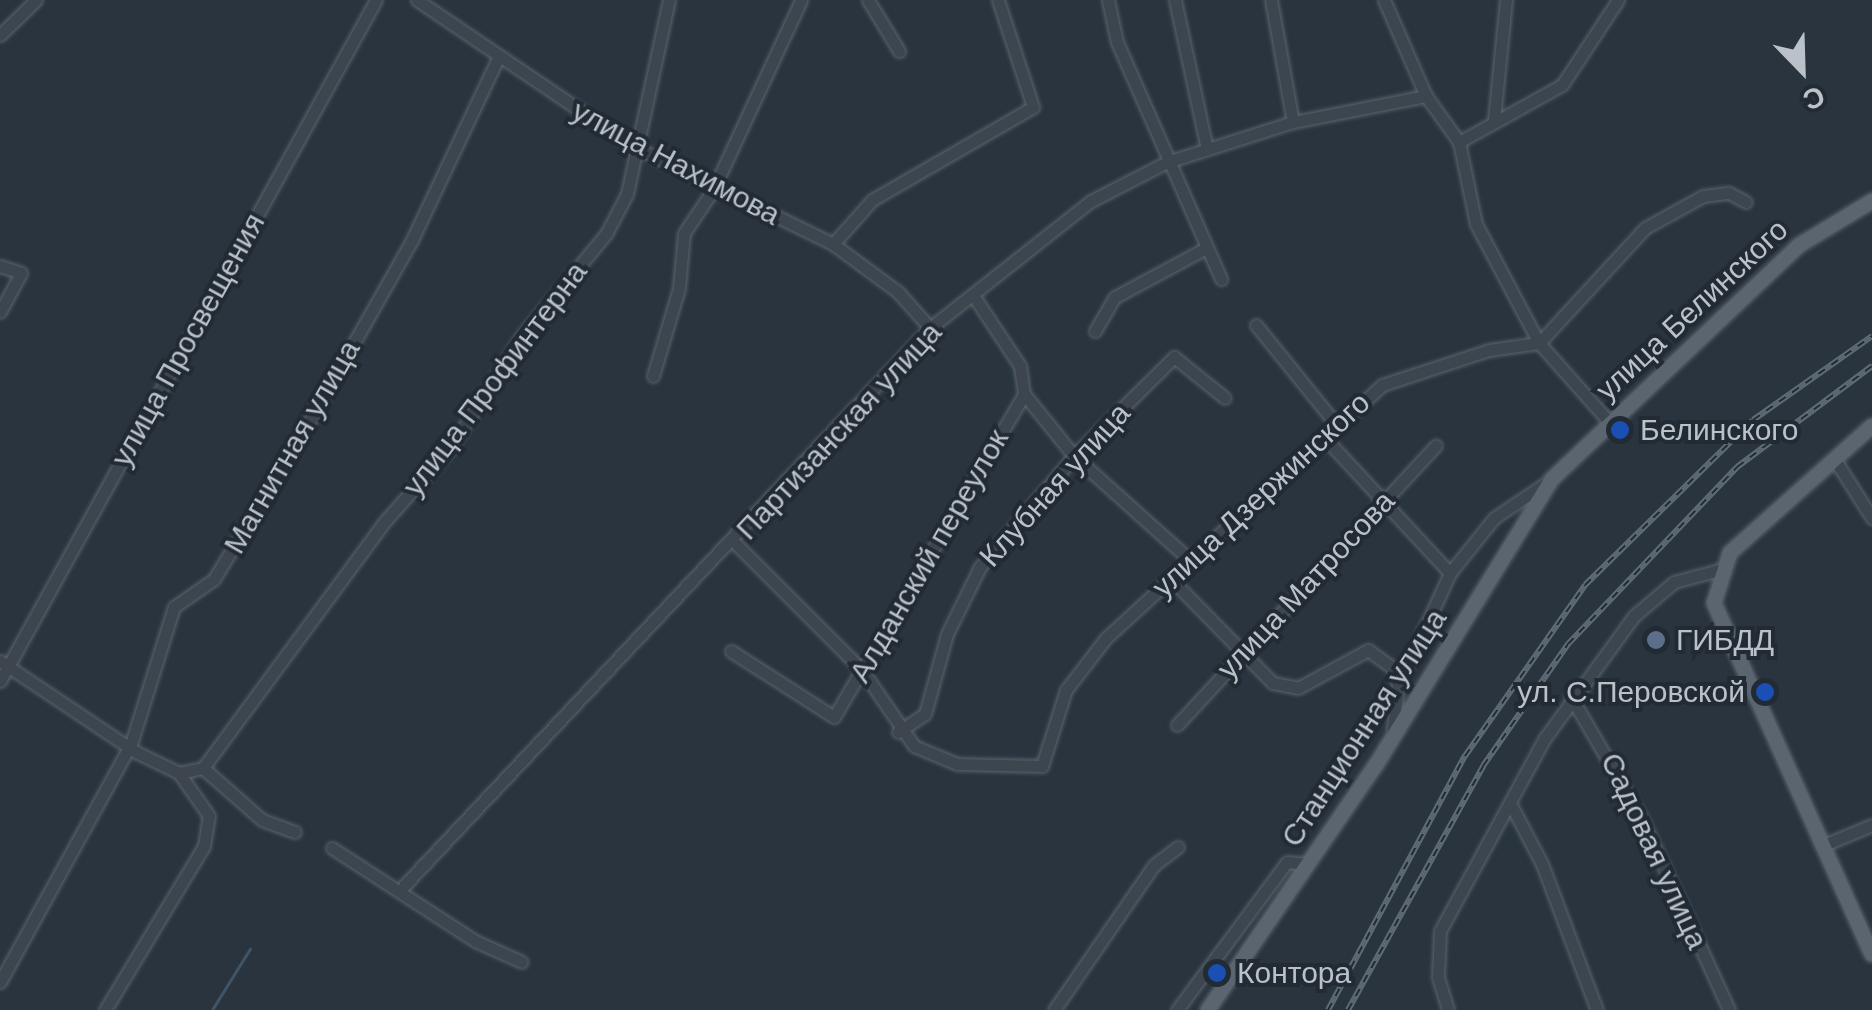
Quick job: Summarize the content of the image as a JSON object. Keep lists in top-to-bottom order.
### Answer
{
  "streets": {
    "main road": ["улица Белинского", "Станционная улица"],
    "street": [
      "улица Нахимова",
      "улица Просвещения",
      "улица Профинтерна",
      "Партизанская улица",
      "Магнитная улица",
      "Клубная улица",
      "улица Дзержинского",
      "Алданский переулок",
      "улица Матросова",
      "Садовая улица"
    ]
  },
  "crossings": [
    ["улица Нахимова", "улица Профинтерна"],
    ["улица Нахимова", "Партизанская улица"],
    ["улица Нахимова", "Магнитная улица"],
    ["улица Белинского", "Станционная улица"],
    ["Клубная улица", "улица Дзержинского"]
  ],
  "places": [
    "Белинского",
    "ГИБДД",
    "ул. С.Перовской",
    "Контора"
  ],
  "north": "bottom right"
}
